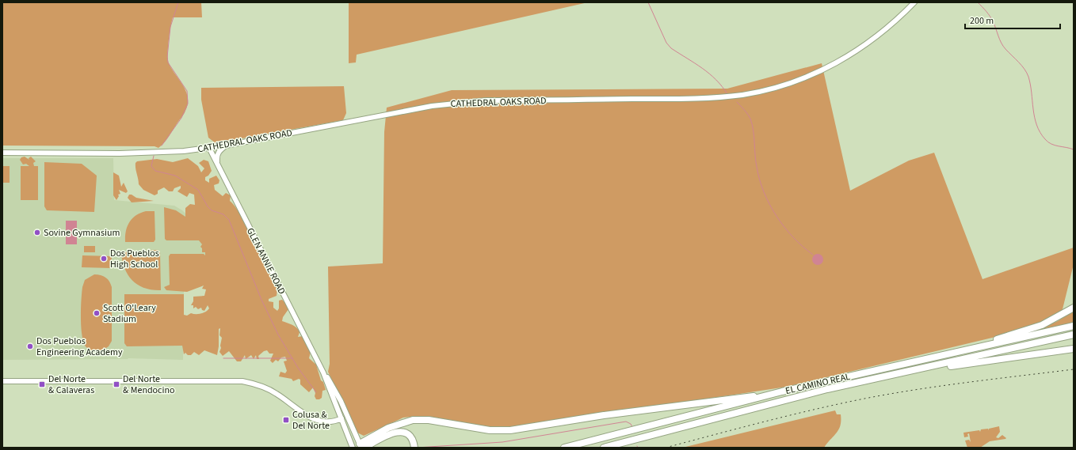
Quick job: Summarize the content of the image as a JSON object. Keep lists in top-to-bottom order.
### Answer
{
  "streets": {
    "highway": ["EL CAMINO REAL"],
    "main road": ["CATHEDRAL OAKS ROAD", "GLEN ANNIE ROAD"]
  },
  "crossings": [
    ["CATHEDRAL OAKS ROAD", "GLEN ANNIE ROAD"]
  ],
  "places": {
    "other": [
      "Sovine Gymnasium",
      "Dos Pueblos High School",
      "Scott O'Leary Stadium",
      "Dos Pueblos Engineering Academy"
    ],
    "transit": ["Del Norte & Calaveras", "Del Norte & Mendocino", "Colusa & Del Norte"]
  },
  "scale_bar": "200 m"
}
